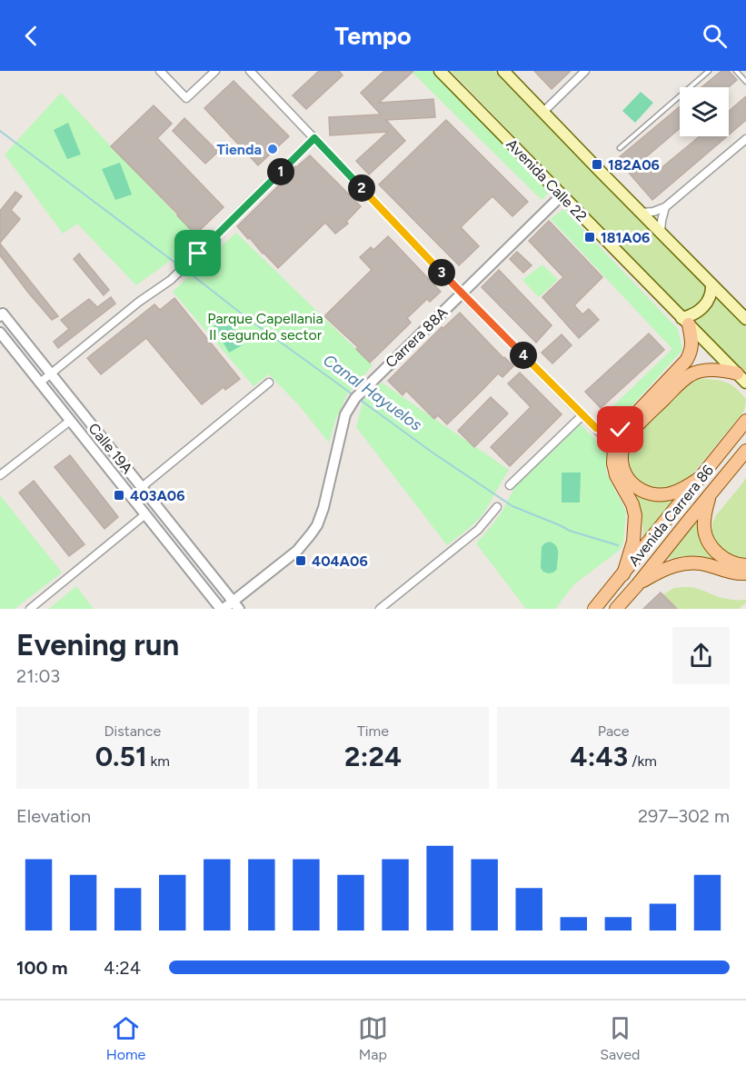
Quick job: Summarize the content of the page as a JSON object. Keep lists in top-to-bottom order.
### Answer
{
  "streets": {
    "main road": ["Avenida Calle 22", "Avenida Carrera 86"],
    "street": ["Carrera 88A", "Calle 19A"]
  },
  "crossings": [
    ["Avenida Calle 22", "Carrera 88A"],
    ["Carrera 88A", "Calle 19A"]
  ],
  "water": ["Canal Hayuelos"],
  "parks": ["Parque Capellania II segundo sector"],
  "places": {
    "other": ["Tienda"],
    "transit": [
      "182A06",
      "181A06",
      "403A06",
      "404A06"
    ]
  },
  "page": {
    "header": "Tempo",
    "pins": [
      "1",
      "2",
      "3",
      "4"
    ],
    "heading": ["Evening run", "21:03"],
    "stats": [
      ["Distance", "0.51 km"],
      ["Time", "2:24"],
      ["Pace", "4:43 /km"]
    ],
    "chart": ["Elevation", "297–302 m"],
    "list": [
      {
        "name": "100 m",
        "note": "4:24"
      }
    ],
    "tabs": ["Home", "Map", "Saved"]
  }
}
